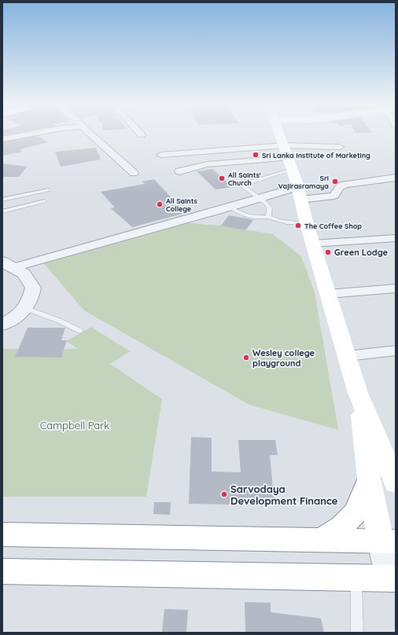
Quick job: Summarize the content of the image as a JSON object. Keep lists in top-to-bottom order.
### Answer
{
  "parks": ["Campbell Park"],
  "places": [
    "Sri Lanka Institute of Marketing",
    "All Saints' Church",
    "Sri Vajirasramaya",
    "All Saints College",
    "The Coffee Shop",
    "Green Lodge",
    "Wesley college playground",
    "Sarvodaya Development Finance"
  ]
}
